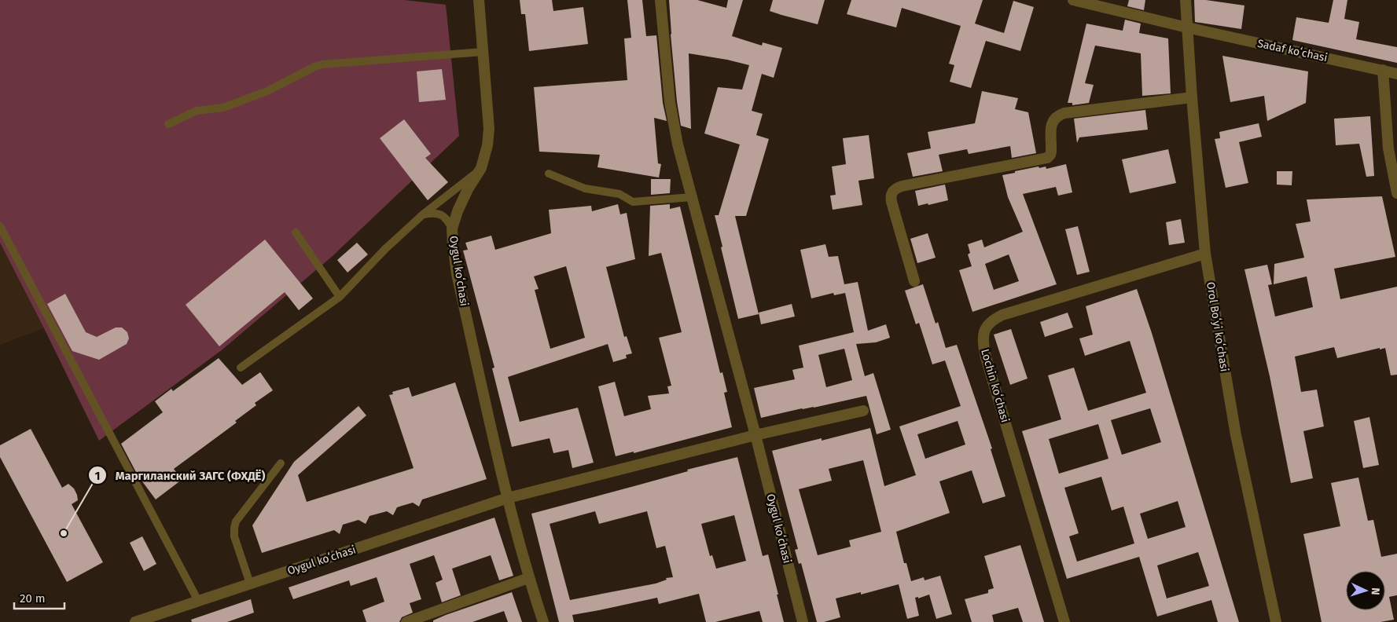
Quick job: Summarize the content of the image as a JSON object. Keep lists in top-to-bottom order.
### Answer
{
  "streets": {
    "street": [
      "Sadaf koʻchasi",
      "Oygul koʻchasi",
      "Orol Boʻyi koʻchasi",
      "Lochin koʻchasi"
    ]
  },
  "crossings": [
    ["Sadaf koʻchasi", "Orol Boʻyi koʻchasi"],
    ["Orol Boʻyi koʻchasi", "Lochin koʻchasi"]
  ],
  "places": ["Маргиланский ЗАГС (ФХДЁ)"],
  "scale_bar": "20 m",
  "north": "right"
}
